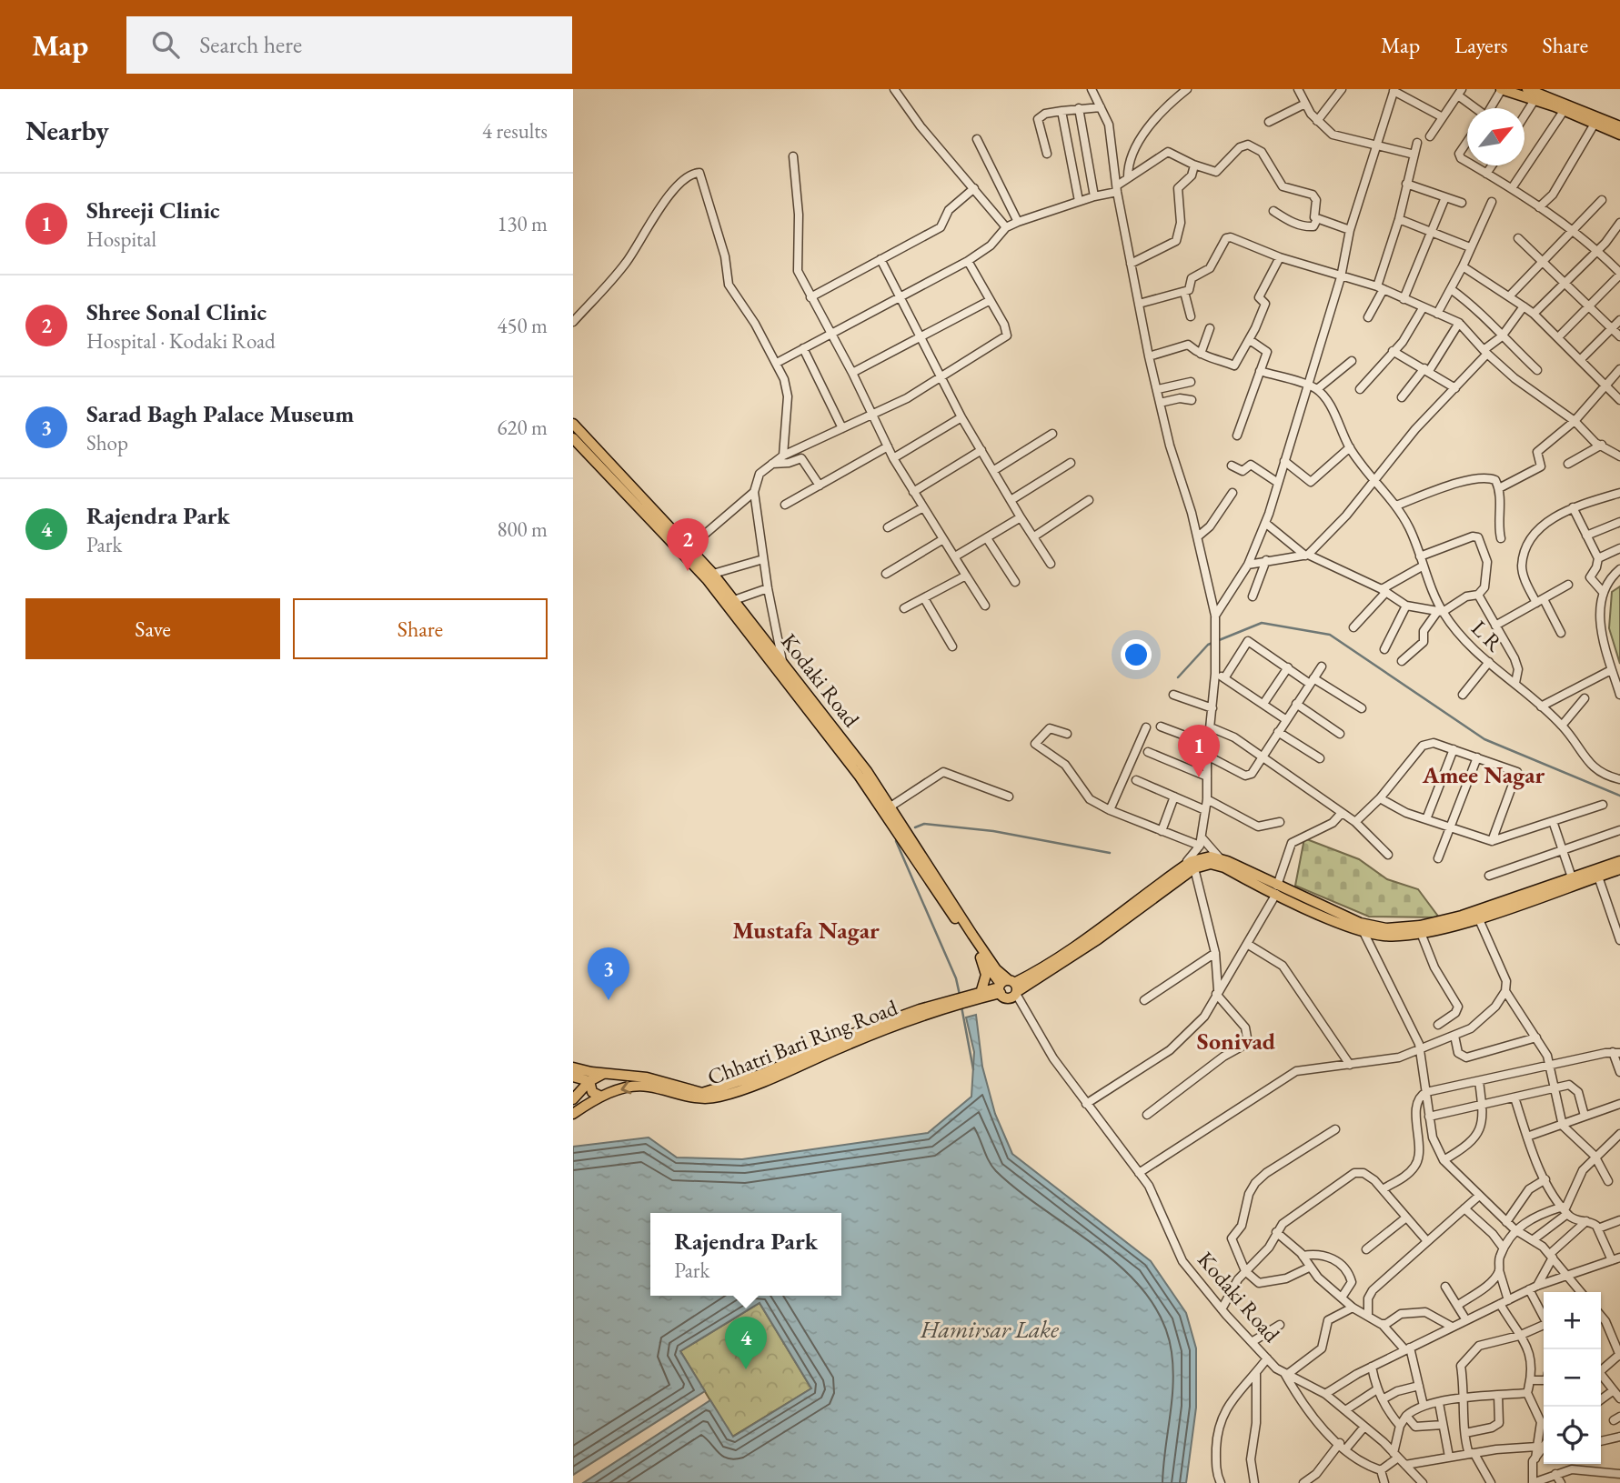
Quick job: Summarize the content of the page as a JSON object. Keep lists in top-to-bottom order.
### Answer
{
  "streets": {
    "main road": ["Kodaki Road", "Chhatri Bari Ring Road"],
    "street": ["L R"]
  },
  "crossings": [
    ["Kodaki Road", "Chhatri Bari Ring Road"]
  ],
  "districts": ["Amee Nagar", "Mustafa Nagar", "Sonivad"],
  "water": ["Hamirsar Lake"],
  "north": "top right",
  "page": {
    "header": "Map",
    "search": "Search here",
    "nav": ["Map", "Layers", "Share"],
    "heading": ["Nearby", "4 results"],
    "list": [
      {
        "mark": "1",
        "name": "Shreeji Clinic",
        "note": "Hospital",
        "value": "130 m"
      },
      {
        "mark": "2",
        "name": "Shree Sonal Clinic",
        "note": "Hospital · Kodaki Road",
        "value": "450 m"
      },
      {
        "mark": "3",
        "name": "Sarad Bagh Palace Museum",
        "note": "Shop",
        "value": "620 m"
      },
      {
        "mark": "4",
        "name": "Rajendra Park",
        "note": "Park",
        "value": "800 m"
      }
    ],
    "pins": [
      "2",
      "1",
      "3",
      "4"
    ],
    "buttons": ["Save", "Share"],
    "popup": ["Rajendra Park", "Park"],
    "map_buttons": ["+", "−"]
  }
}
